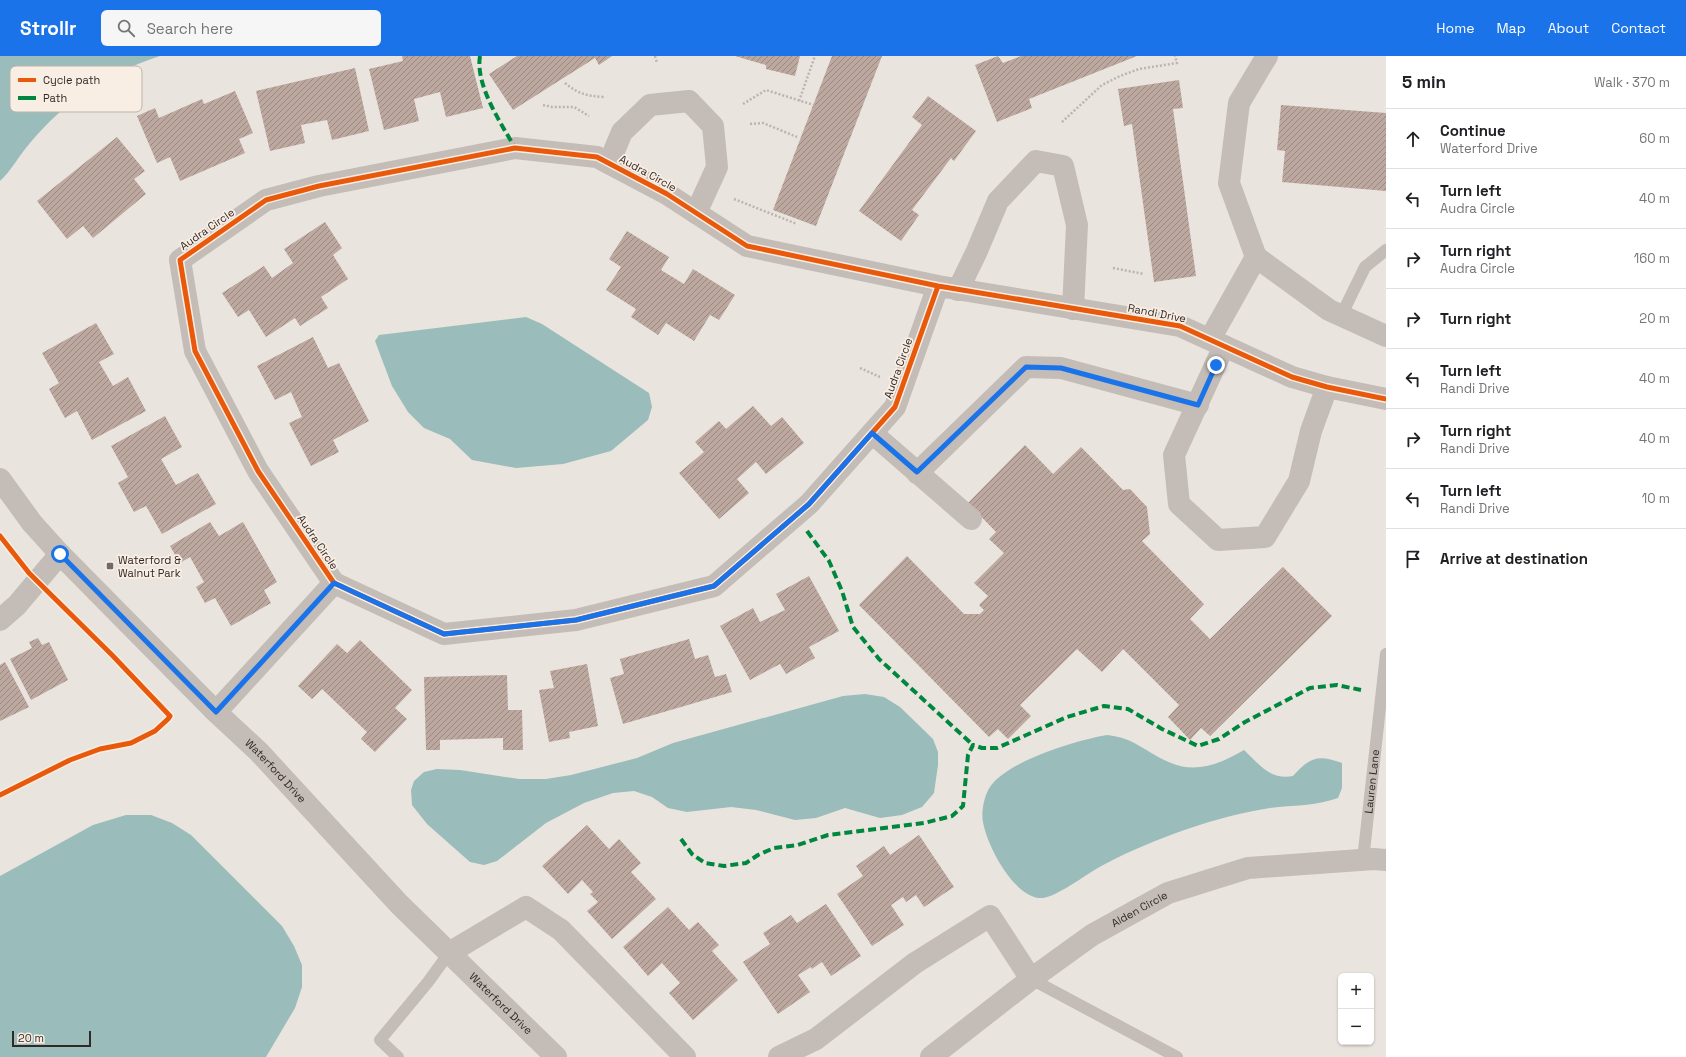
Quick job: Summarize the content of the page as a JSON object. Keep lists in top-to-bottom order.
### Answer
{
  "streets": {
    "street": [
      "Audra Circle",
      "Randi Drive",
      "Waterford Drive",
      "Alden Circle"
    ],
    "lane": ["Lauren Lane"]
  },
  "crossings": [
    ["Audra Circle", "Randi Drive"],
    ["Audra Circle", "Waterford Drive"],
    ["Lauren Lane", "Alden Circle"]
  ],
  "places": {
    "transit": ["Waterford & Walnut Park"]
  },
  "legend": ["Cycle path", "Path"],
  "scale_bar": "20 m",
  "page": {
    "header": "Strollr",
    "search": "Search here",
    "nav": [
      "Home",
      "Map",
      "About",
      "Contact"
    ],
    "heading": ["5 min", "Walk · 370 m"],
    "list": [
      ["Continue", "Waterford Drive", "60 m"],
      ["Turn left", "Audra Circle", "40 m"],
      ["Turn right", "Audra Circle", "160 m"],
      ["Turn right", "20 m"],
      ["Turn left", "Randi Drive", "40 m"],
      ["Turn right", "Randi Drive", "40 m"],
      ["Turn left", "Randi Drive", "10 m"],
      "Arrive at destination"
    ],
    "map_buttons": ["+", "−"],
    "scale": "20 m"
  }
}
